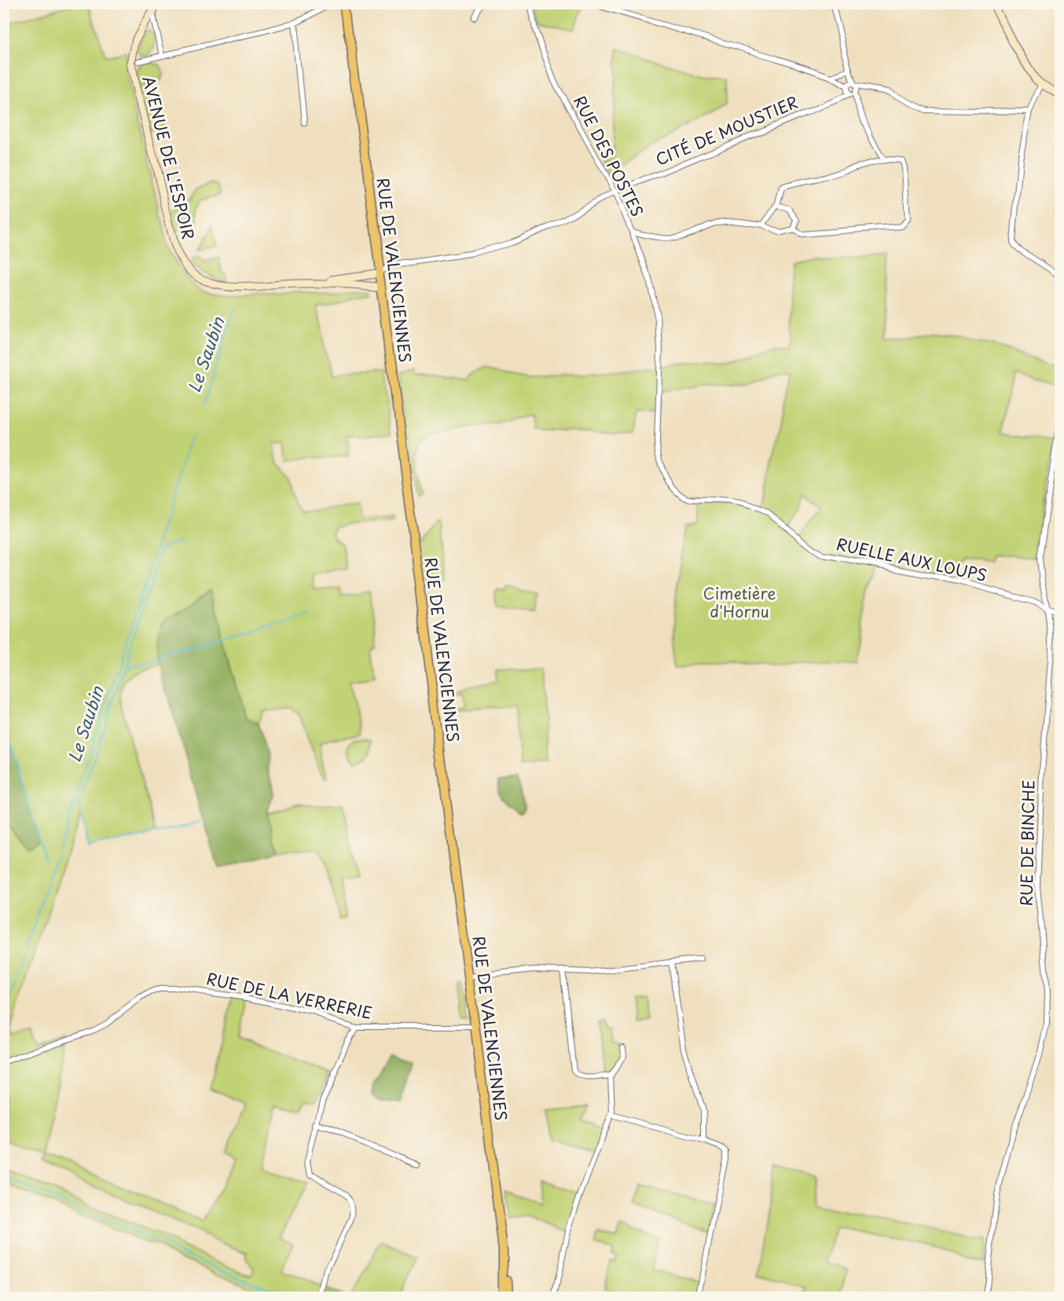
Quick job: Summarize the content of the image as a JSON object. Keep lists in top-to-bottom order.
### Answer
{
  "streets": {
    "main road": ["RUE DE VALENCIENNES"],
    "street": [
      "CITÉ DE MOUSTIER",
      "RUE DES POSTES",
      "AVENUE DE L'ESPOIR",
      "RUELLE AUX LOUPS",
      "RUE DE BINCHE",
      "RUE DE LA VERRERIE"
    ]
  },
  "crossings": [
    ["CITÉ DE MOUSTIER", "RUE DES POSTES"],
    ["CITÉ DE MOUSTIER", "RUE DE VALENCIENNES"],
    ["RUE DES POSTES", "RUELLE AUX LOUPS"],
    ["RUE DE VALENCIENNES", "RUE DE LA VERRERIE"],
    ["RUELLE AUX LOUPS", "RUE DE BINCHE"]
  ],
  "water": ["Le Saubin"],
  "parks": ["Cimetière d'Hornu"]
}
